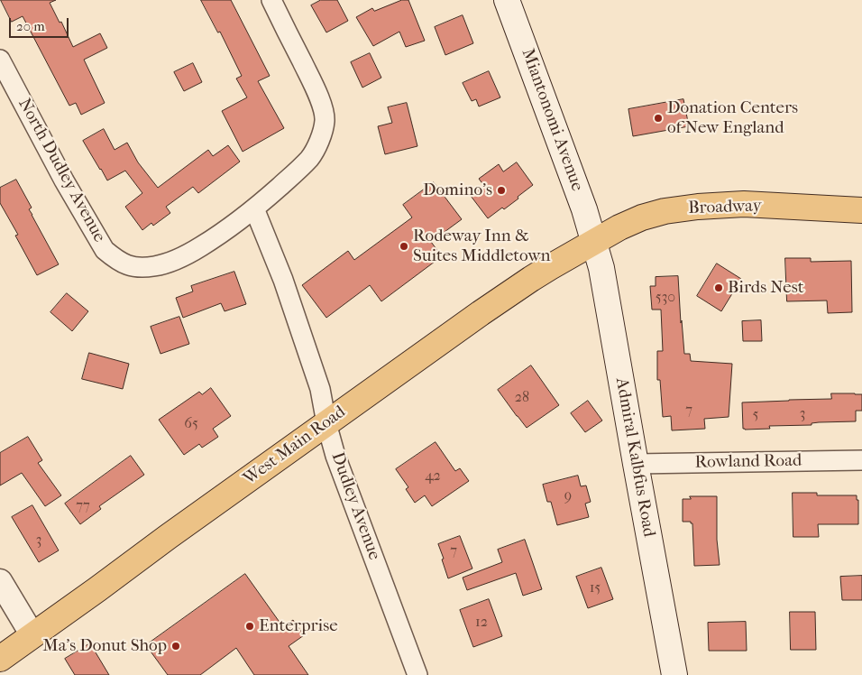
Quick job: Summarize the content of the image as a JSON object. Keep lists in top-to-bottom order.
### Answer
{
  "streets": {
    "main road": [
      "Miantonomi Avenue",
      "Broadway",
      "West Main Road",
      "Admiral Kalbfus Road"
    ],
    "street": ["North Dudley Avenue", "Rowland Road", "Dudley Avenue"]
  },
  "crossings": [
    ["Miantonomi Avenue", "Broadway"],
    ["Miantonomi Avenue", "West Main Road"],
    ["Miantonomi Avenue", "Admiral Kalbfus Road"],
    ["North Dudley Avenue", "Dudley Avenue"],
    ["Broadway", "West Main Road"],
    ["Broadway", "Admiral Kalbfus Road"],
    ["West Main Road", "Admiral Kalbfus Road"],
    ["West Main Road", "Dudley Avenue"],
    ["Admiral Kalbfus Road", "Rowland Road"]
  ],
  "places": [
    "Donation Centers of New England",
    "Domino's",
    "Rodeway Inn & Suites Middletown",
    "Birds Nest",
    "Enterprise",
    "Ma's Donut Shop"
  ],
  "house_numbers": [
    "530",
    "28",
    "7",
    "3",
    "5",
    "65",
    "42",
    "9",
    "77",
    "3",
    "7",
    "15",
    "12"
  ],
  "scale_bar": "20 m"
}
